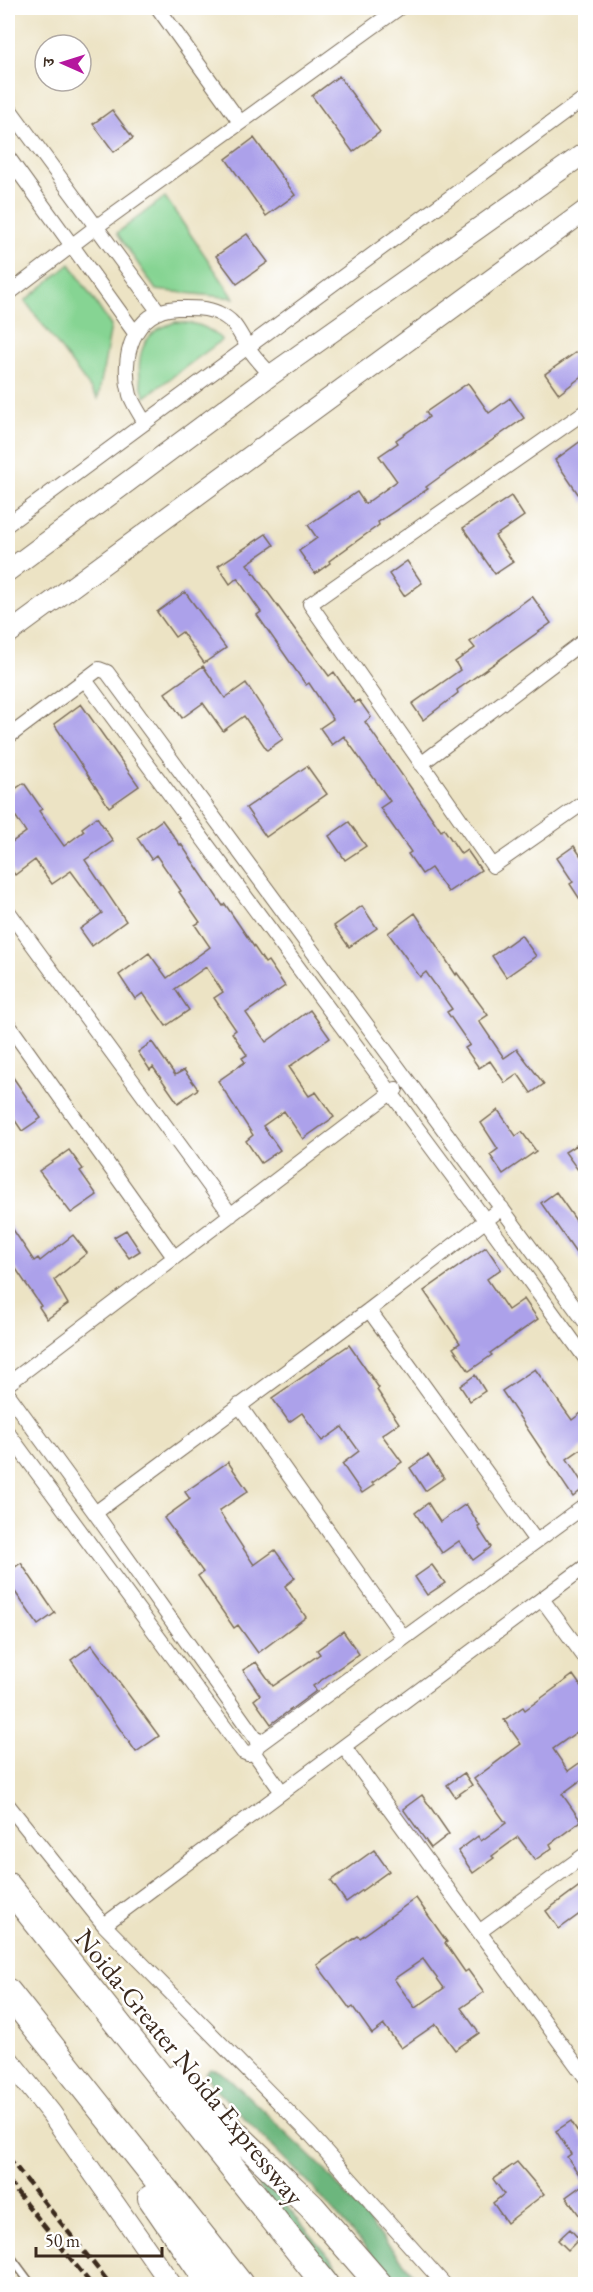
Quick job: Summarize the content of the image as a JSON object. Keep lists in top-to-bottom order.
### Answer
{
  "streets": {
    "highway": ["Noida-Greater Noida Expressway"]
  },
  "scale_bar": "50 m",
  "north": "left"
}
